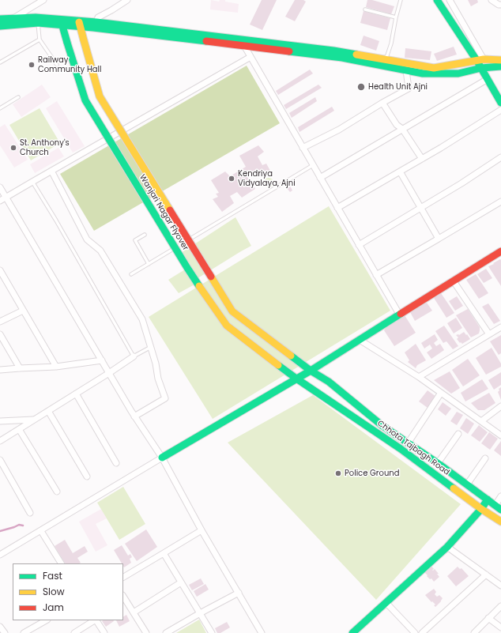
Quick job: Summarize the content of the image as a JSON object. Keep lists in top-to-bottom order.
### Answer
{
  "streets": {
    "main road": ["Wanjari Nagar Flyover", "Chhota Tajbagh Road"]
  },
  "crossings": [
    ["Wanjari Nagar Flyover", "Chhota Tajbagh Road"]
  ],
  "places": [
    "Railway Community Hall",
    "Health Unit Ajni",
    "St. Anthony's Church",
    "Kendriya Vidyalaya, Ajni",
    "Police Ground"
  ],
  "legend": ["Fast", "Slow", "Jam"]
}
